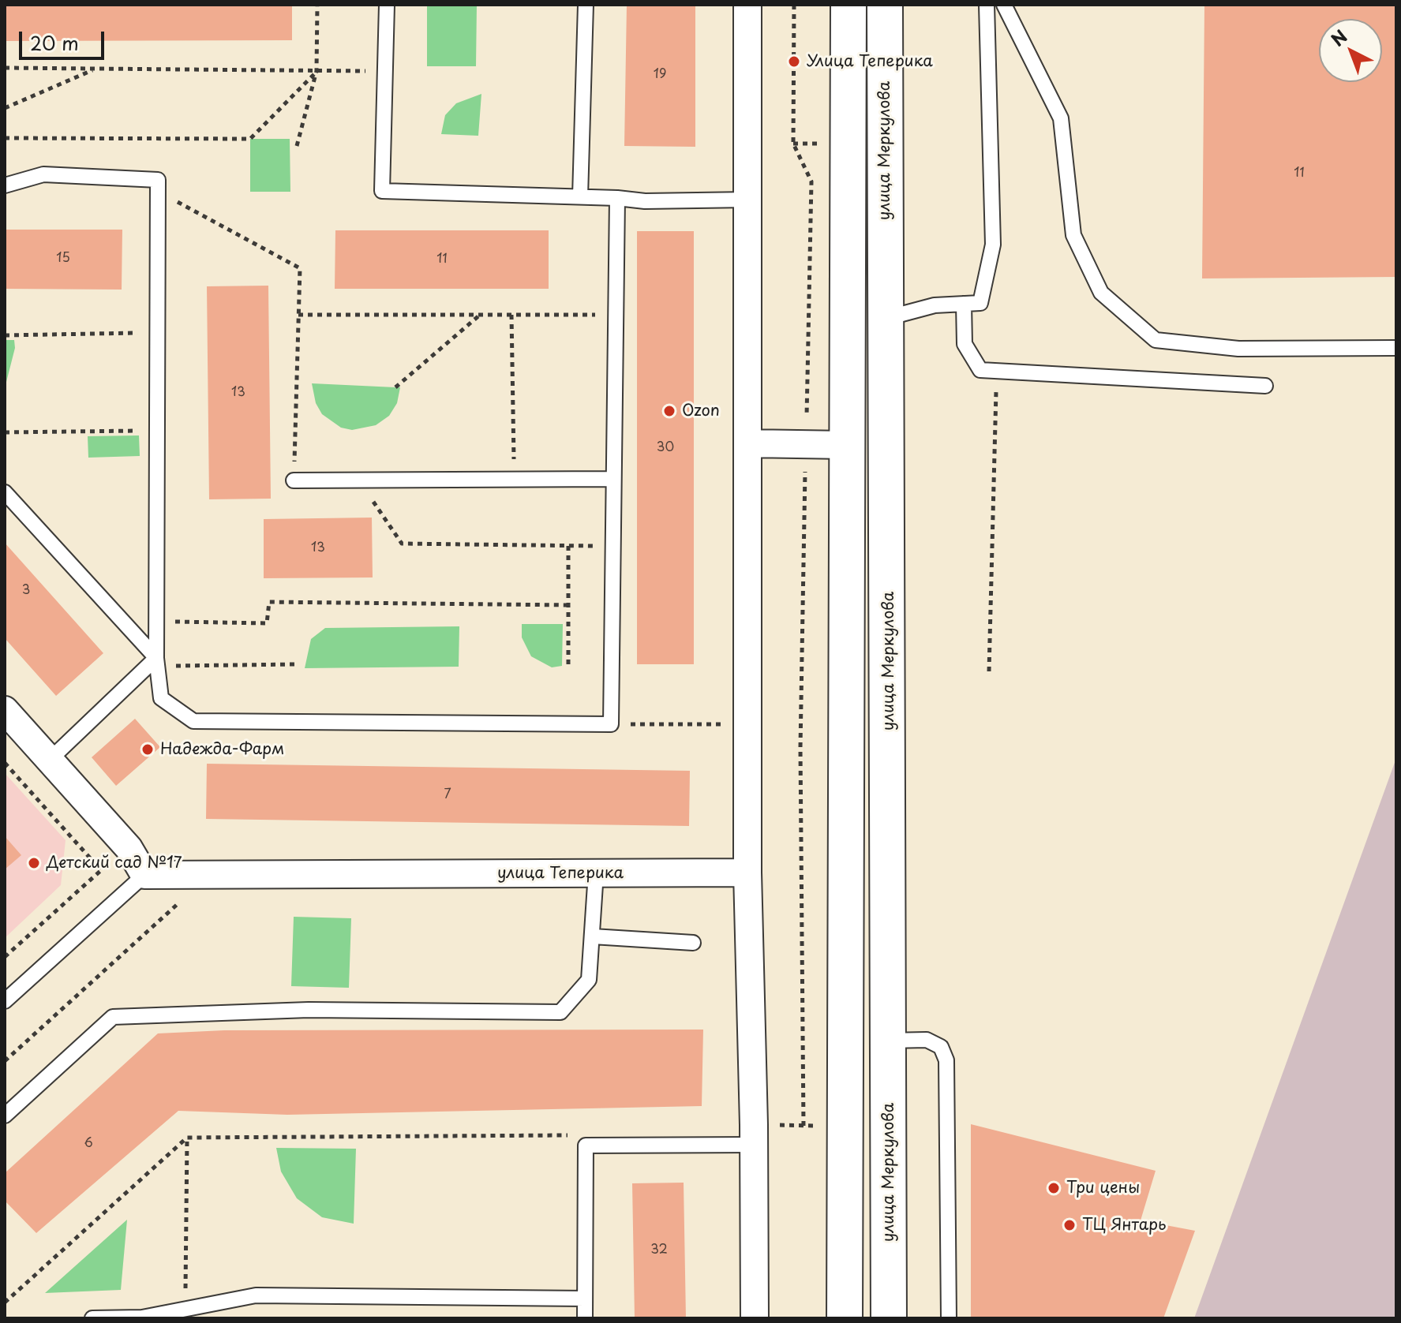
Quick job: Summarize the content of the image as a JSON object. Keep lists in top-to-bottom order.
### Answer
{
  "streets": {
    "street": ["улица Меркулова", "улица Теперика"]
  },
  "places": [
    "Улица Теперика",
    "Ozon",
    "Надежда-Фарм",
    "Детский сад №17",
    "Три цены",
    "ТЦ Янтарь"
  ],
  "house_numbers": [
    "19",
    "11",
    "15",
    "11",
    "13",
    "30",
    "13",
    "3",
    "7",
    "6",
    "32"
  ],
  "scale_bar": "20 m",
  "north": "top left"
}
